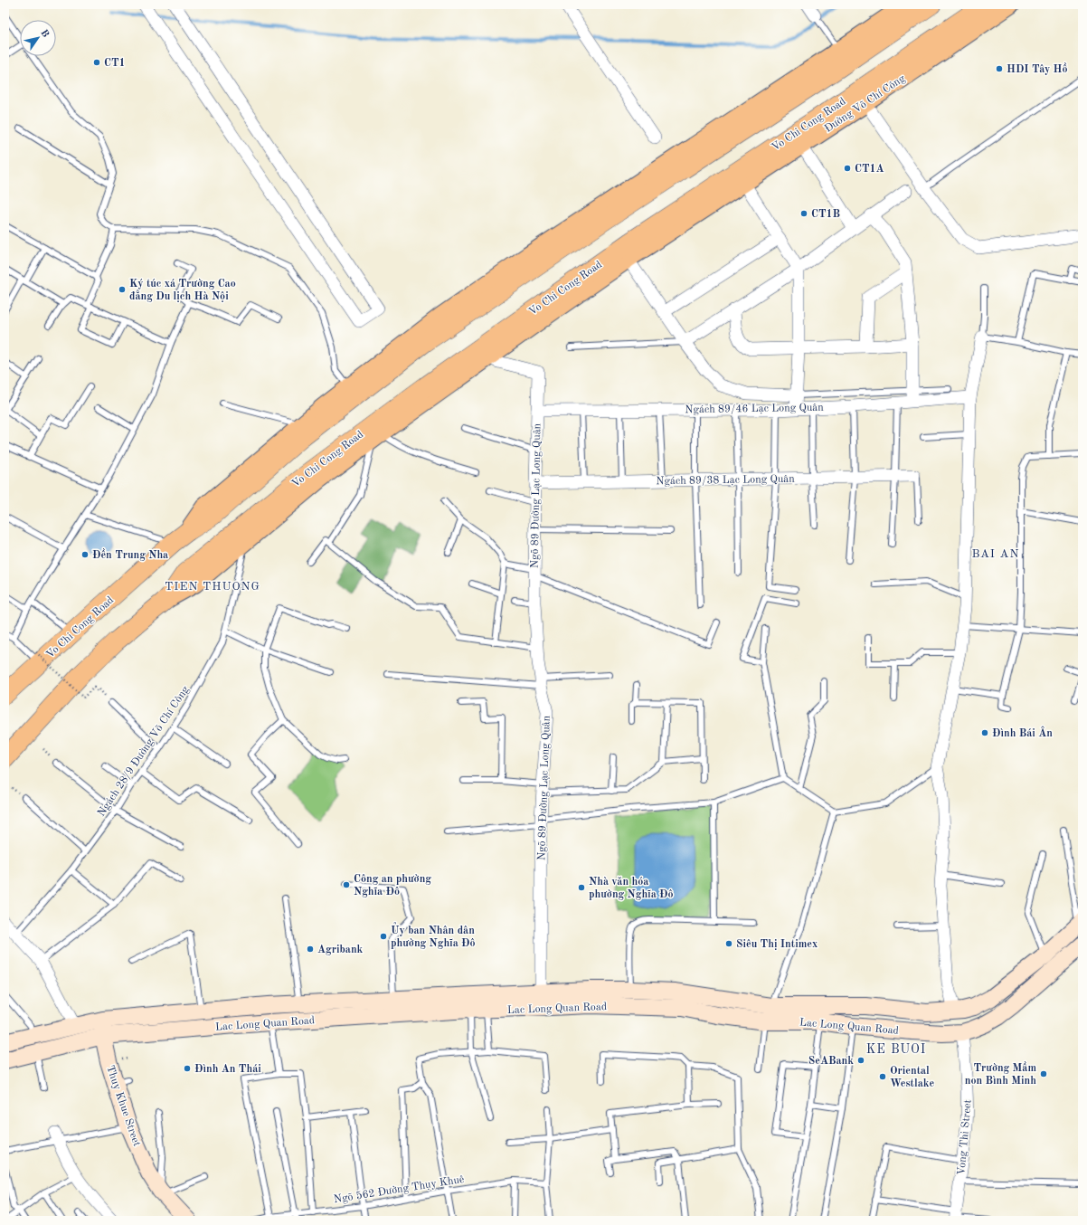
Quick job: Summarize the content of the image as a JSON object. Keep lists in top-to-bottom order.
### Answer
{
  "streets": {
    "highway": ["Vo Chi Cong Road"],
    "main road": ["Đường Võ Chí Công", "Lac Long Quan Road", "Thuy Khue Street"],
    "street": [
      "Ngách 89/46 Lạc Long Quân",
      "Ngách 89/38 Lạc Long Quân",
      "Ngõ 89 Đường Lạc Long Quân",
      "Vong Thi Street"
    ],
    "lane": ["Ngách 28/9 Đường Võ Chí Công", "Ngõ 562 Đường Thụy Khuê"]
  },
  "crossings": [
    ["Đường Võ Chí Công", "Vo Chi Cong Road"],
    ["Vo Chi Cong Road", "Ngõ 89 Đường Lạc Long Quân"],
    ["Vo Chi Cong Road", "Ngách 28/9 Đường Võ Chí Công"],
    ["Ngách 89/46 Lạc Long Quân", "Ngõ 89 Đường Lạc Long Quân"],
    ["Ngách 89/38 Lạc Long Quân", "Ngõ 89 Đường Lạc Long Quân"],
    ["Ngõ 89 Đường Lạc Long Quân", "Lac Long Quan Road"],
    ["Lac Long Quan Road", "Thuy Khue Street"],
    ["Lac Long Quan Road", "Vong Thi Street"]
  ],
  "districts": ["BAI AN", "TIEN THUONG", "KE BUOI"],
  "places": [
    "CT1",
    "HDI Tây Hồ",
    "CT1A",
    "CT1B",
    "Ký túc xá Trường Cao đẳng Du lịch Hà Nội",
    "Đền Trung Nha",
    "Đình Bái Ân",
    "Công an phường Nghĩa Đô",
    "Nhà văn hóa phường Nghĩa Đô",
    "Ủy ban Nhân dân phường Nghĩa Đô",
    "Siêu Thị Intimex",
    "Agribank",
    "SeABank",
    "Đình An Thái",
    "Trường Mầm non Bình Minh",
    "Oriental Westlake"
  ],
  "north": "top right"
}
